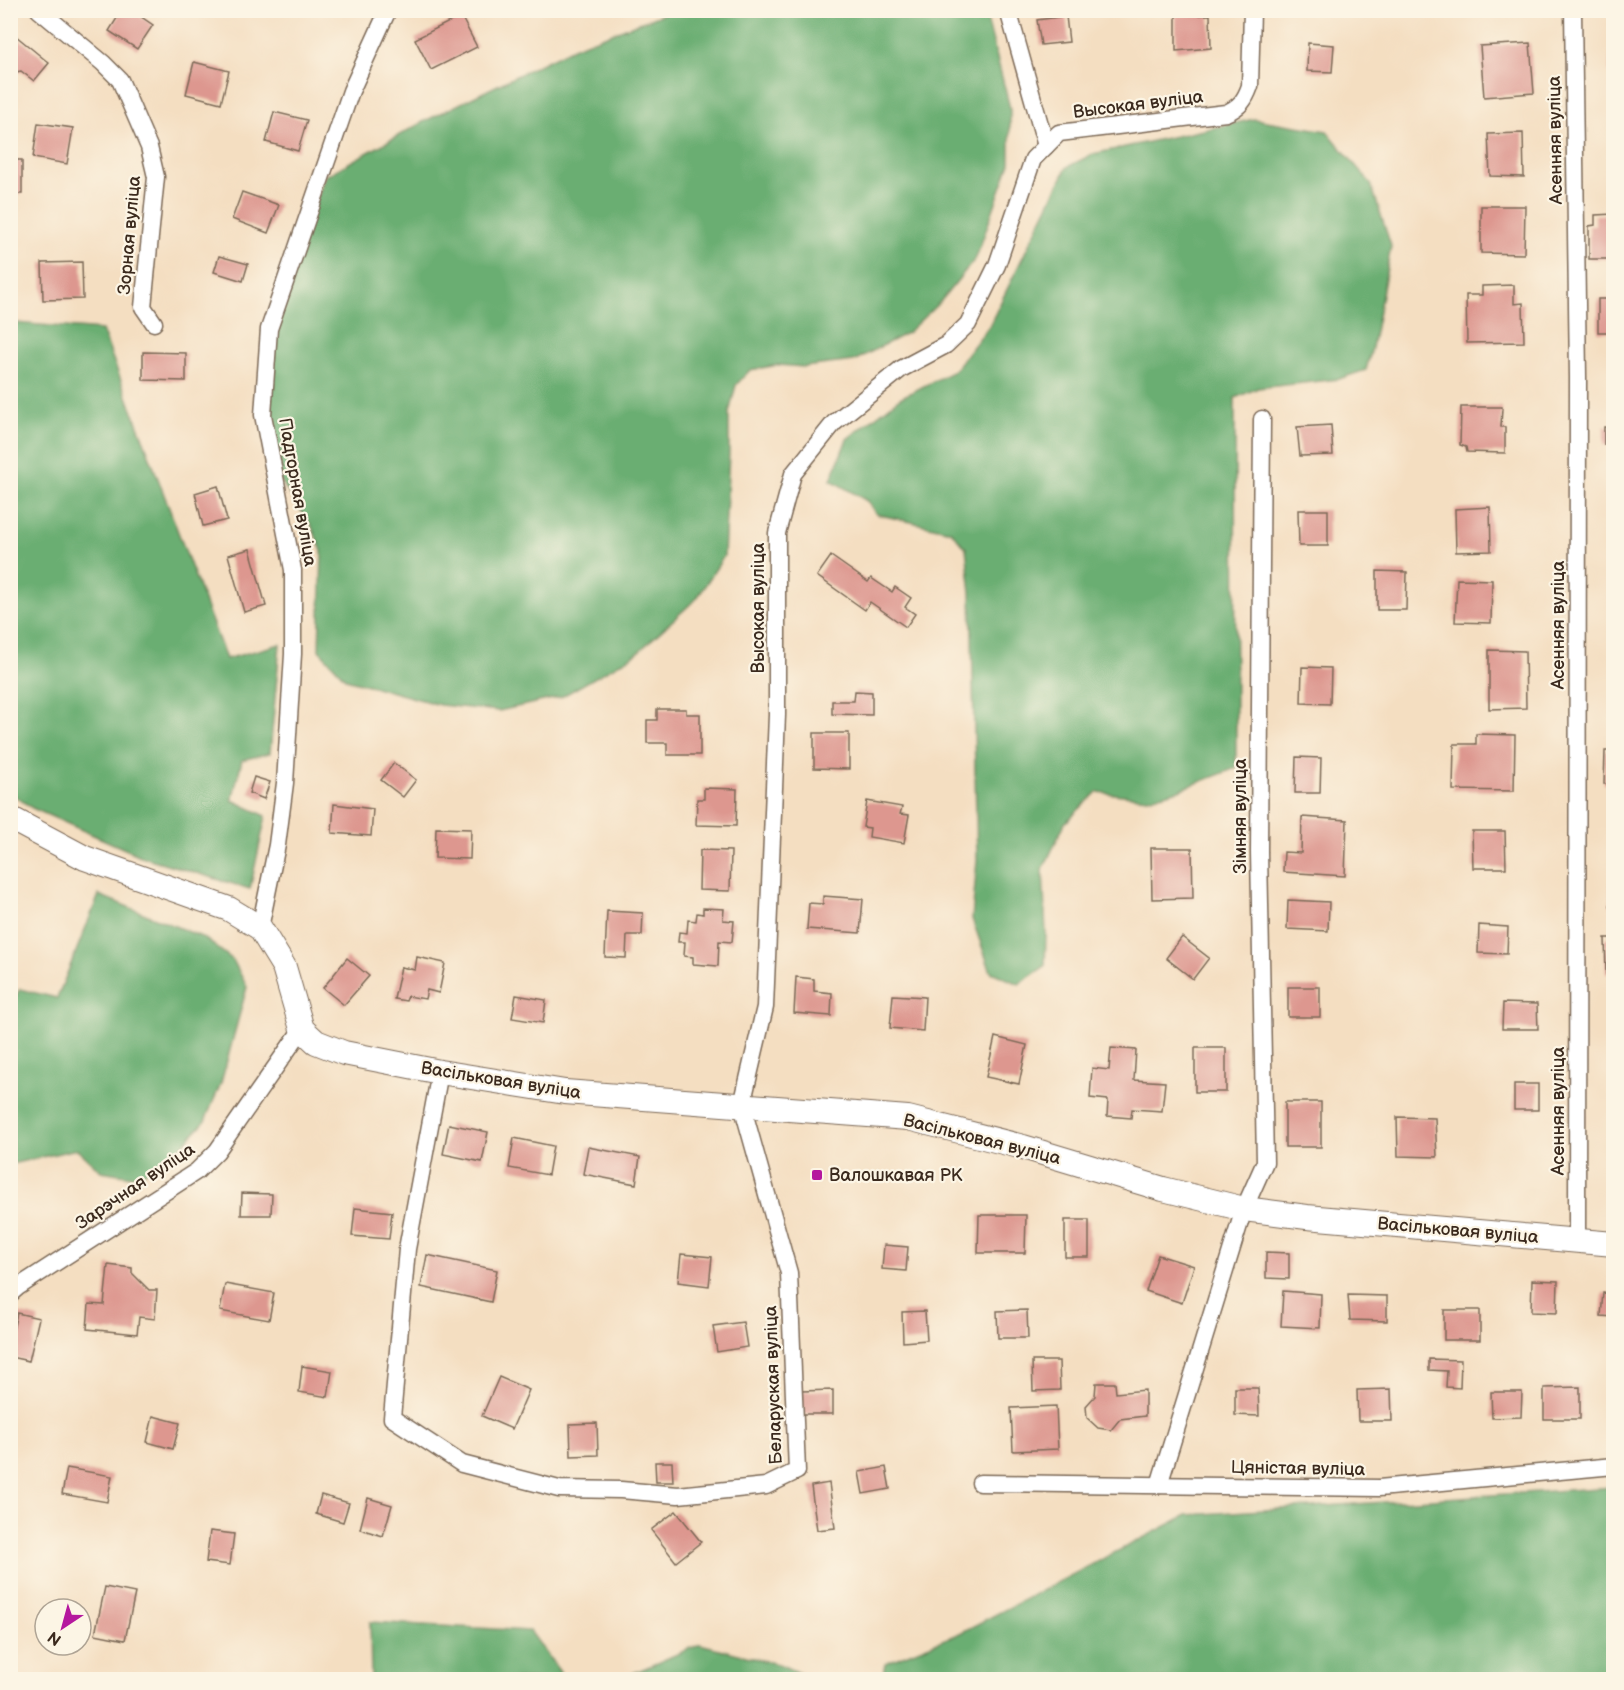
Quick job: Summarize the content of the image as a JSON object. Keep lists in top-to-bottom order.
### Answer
{
  "streets": {
    "street": [
      "Высокая вуліца",
      "Асенняя вуліца",
      "Зорная вуліца",
      "Падгорная вуліца",
      "Зімняя вуліца",
      "Васільковая вуліца",
      "Зарэчная вуліца",
      "Беларуская вуліца",
      "Цяністая вуліца"
    ]
  },
  "crossings": [
    ["Высокая вуліца", "Васільковая вуліца"],
    ["Высокая вуліца", "Беларуская вуліца"],
    ["Асенняя вуліца", "Васільковая вуліца"],
    ["Зімняя вуліца", "Васільковая вуліца"],
    ["Зімняя вуліца", "Цяністая вуліца"],
    ["Васільковая вуліца", "Зарэчная вуліца"],
    ["Васільковая вуліца", "Беларуская вуліца"]
  ],
  "places": {
    "transit": ["Валошкавая РК"]
  },
  "north": "bottom left"
}
